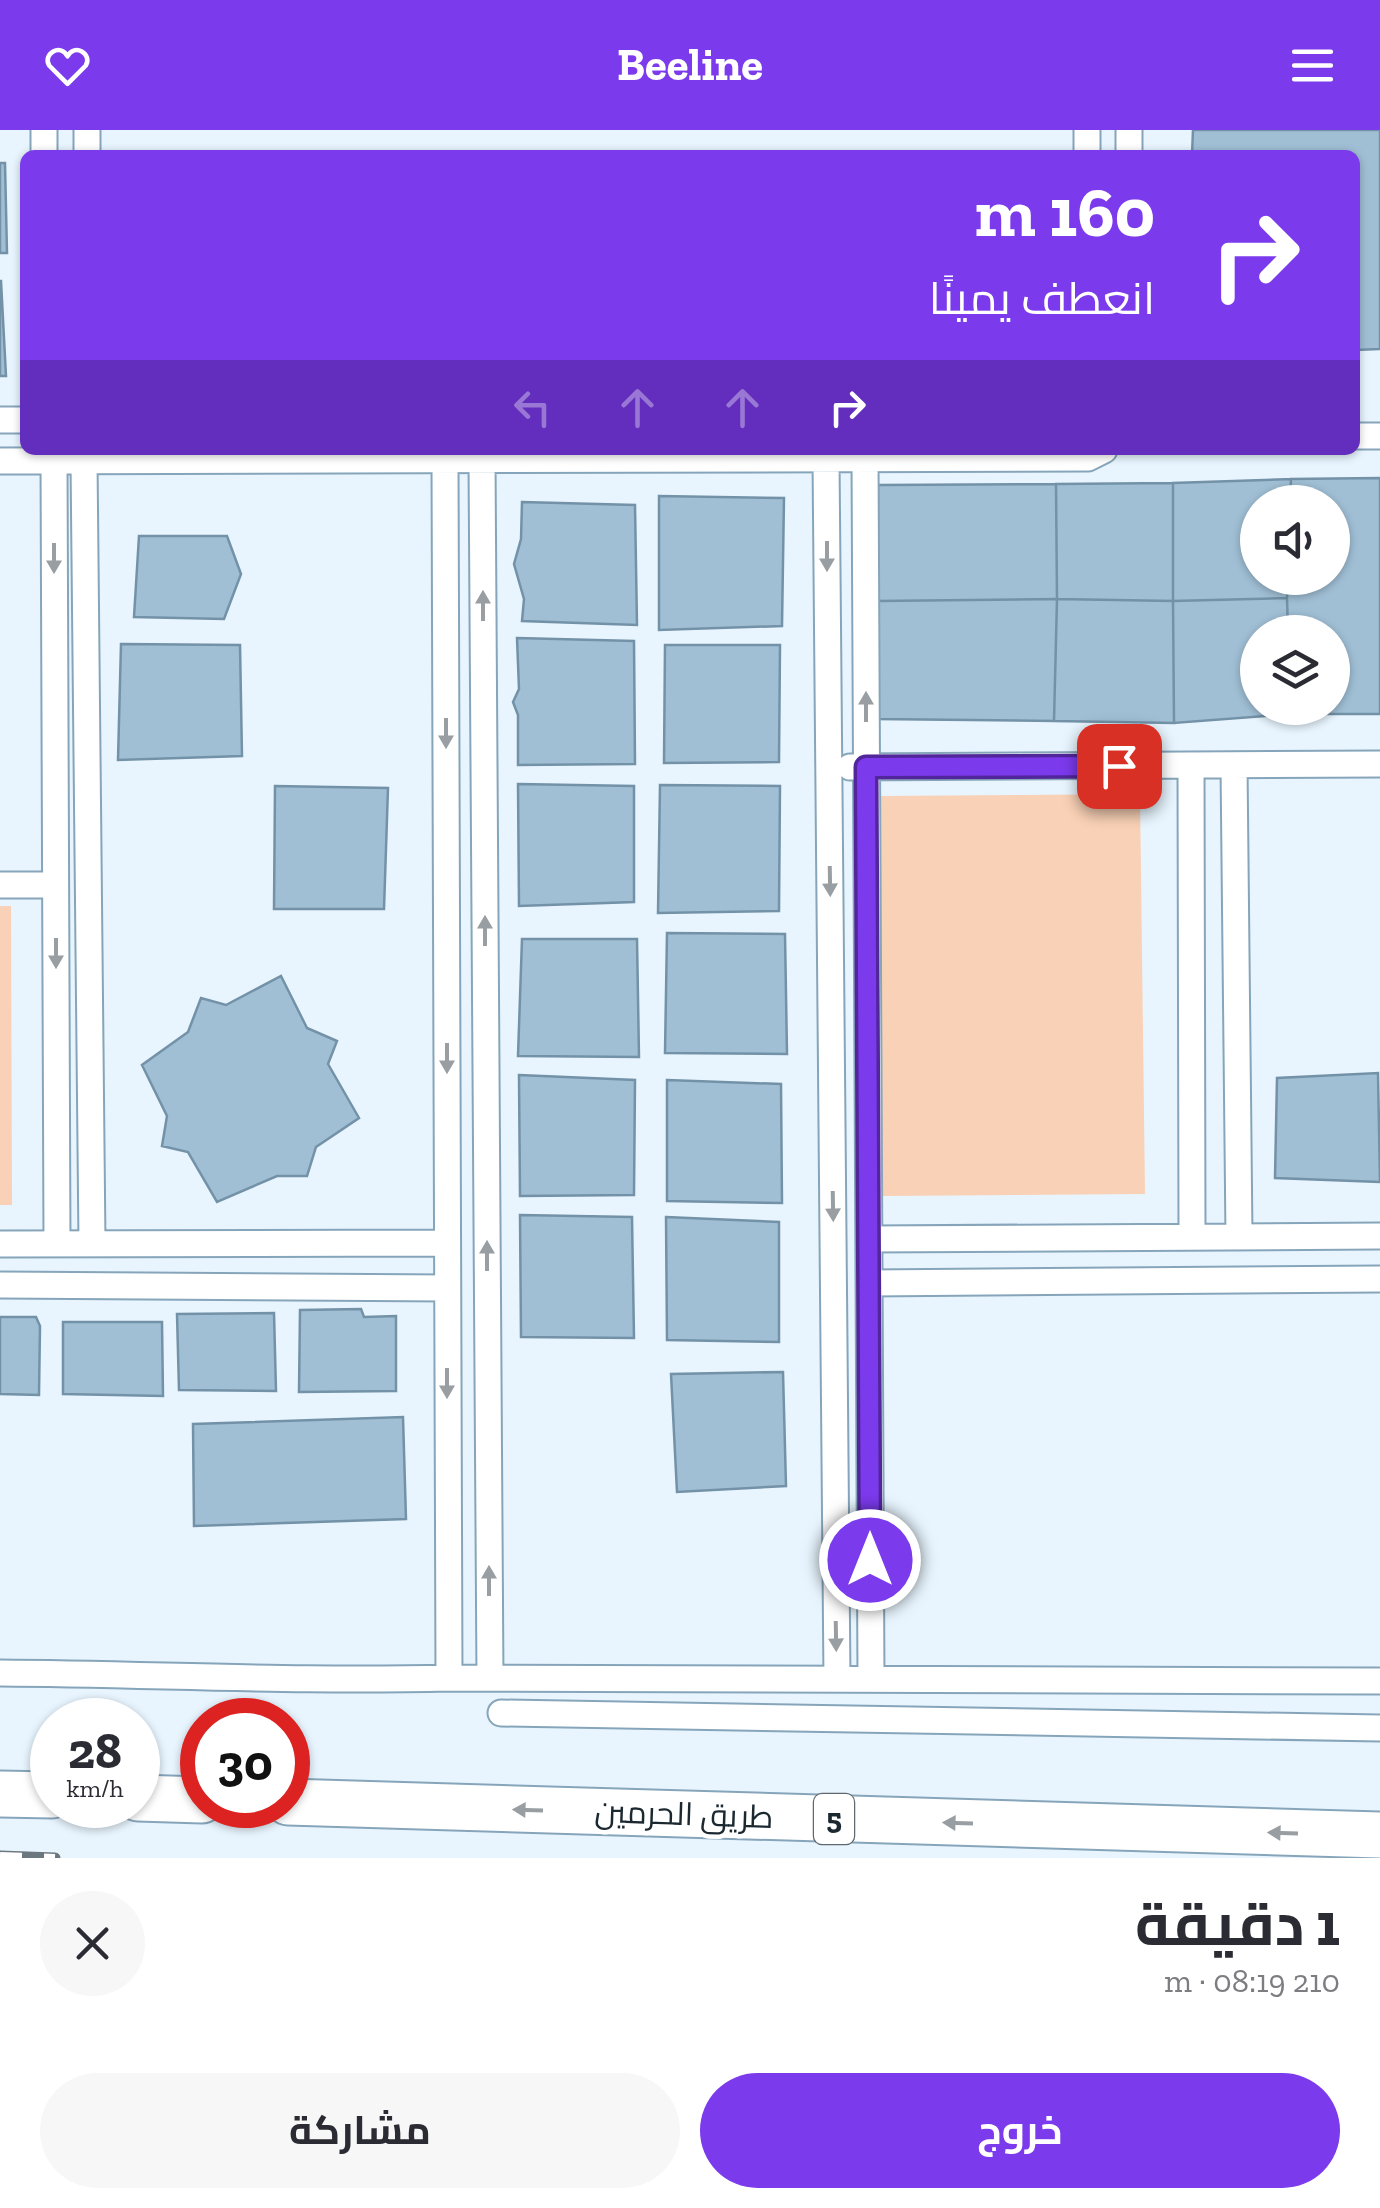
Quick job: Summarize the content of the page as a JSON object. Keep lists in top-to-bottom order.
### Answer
{
  "streets": {
    "highway": ["طريق الحرمين", "5"]
  },
  "one_way": ["طريق الحرمين"],
  "page": {
    "header": "Beeline",
    "turn": ["160 m", "انعطف يمينًا"],
    "speed": "28 km/h",
    "limit": "30",
    "heading": ["1 دقيقة", "210 m · 08:19"],
    "buttons": ["خروج", "مشاركة"]
  }
}
